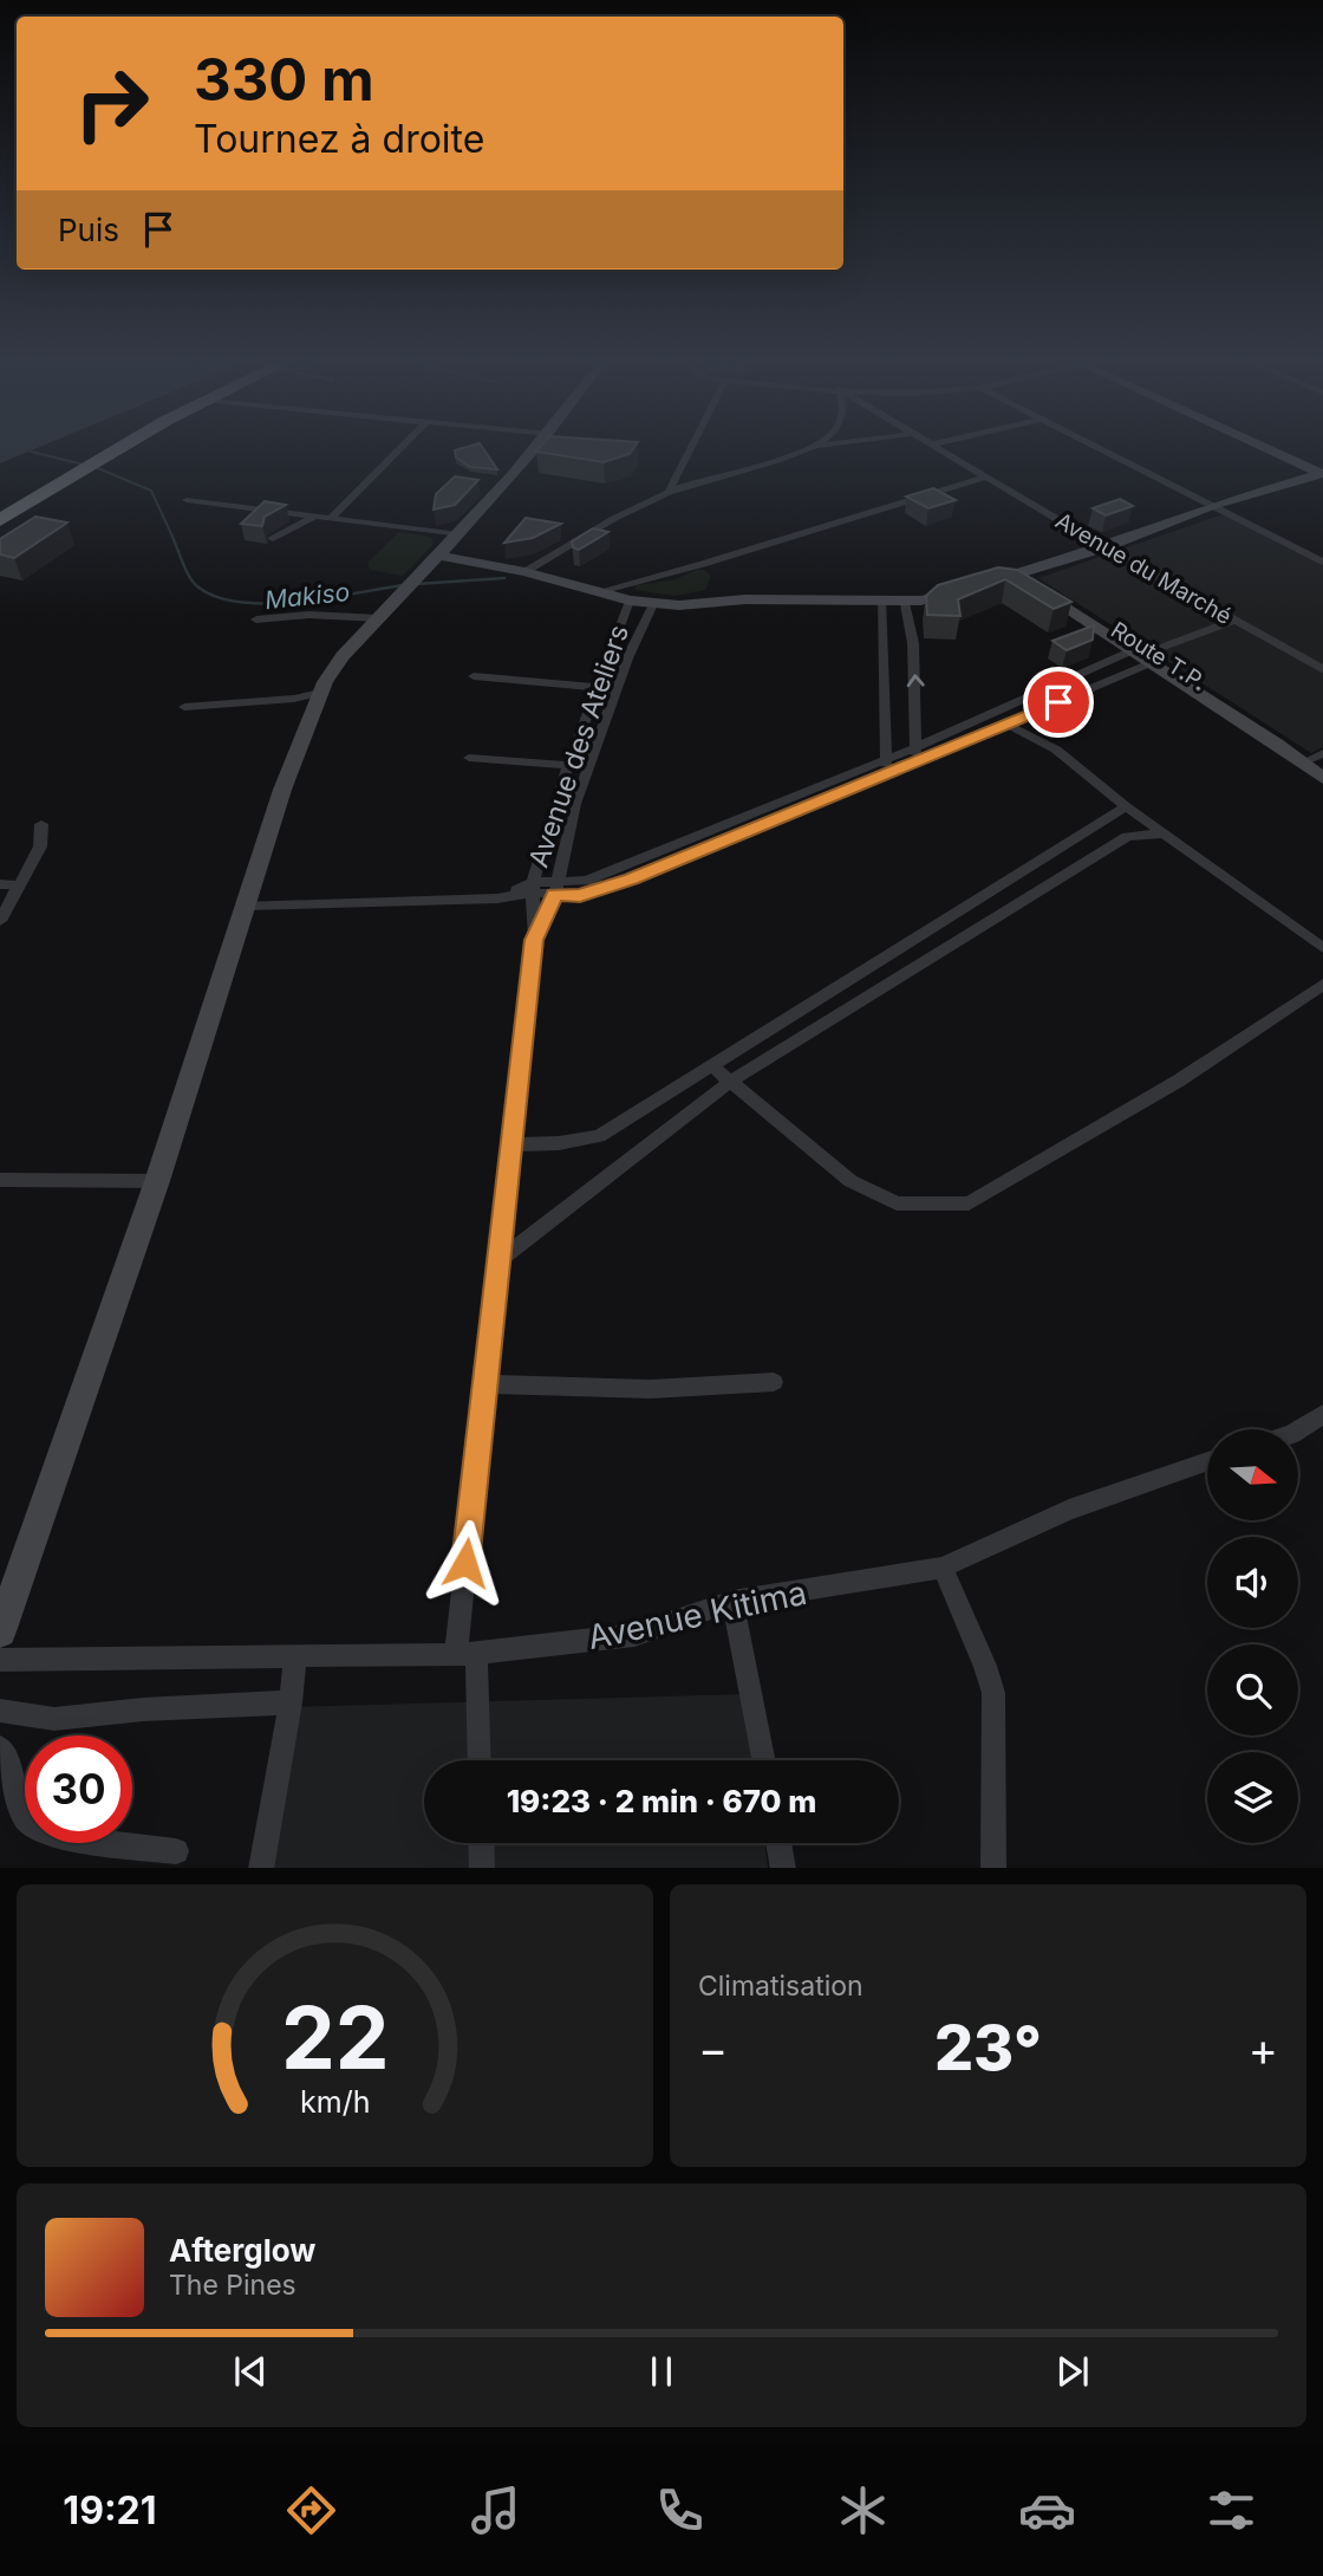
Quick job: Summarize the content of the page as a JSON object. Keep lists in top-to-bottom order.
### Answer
{
  "streets": {
    "street": [
      "Avenue du Marché",
      "Route T.P.",
      "Avenue des Ateliers",
      "Avenue Kitima"
    ]
  },
  "crossings": [
    ["Avenue des Ateliers", "Avenue Kitima"]
  ],
  "water": ["Makiso"],
  "north": "right",
  "page": {
    "turn": ["330 m", "Tournez à droite"],
    "then": "Puis",
    "limit": "30",
    "trip": "19:23 · 2 min · 670 m",
    "tile": "Climatisation",
    "heat": ["−", "23°", "+"],
    "song": ["Afterglow", "The Pines"],
    "tabs": "19:21",
    "gauge": ["22", "km/h"]
  }
}
